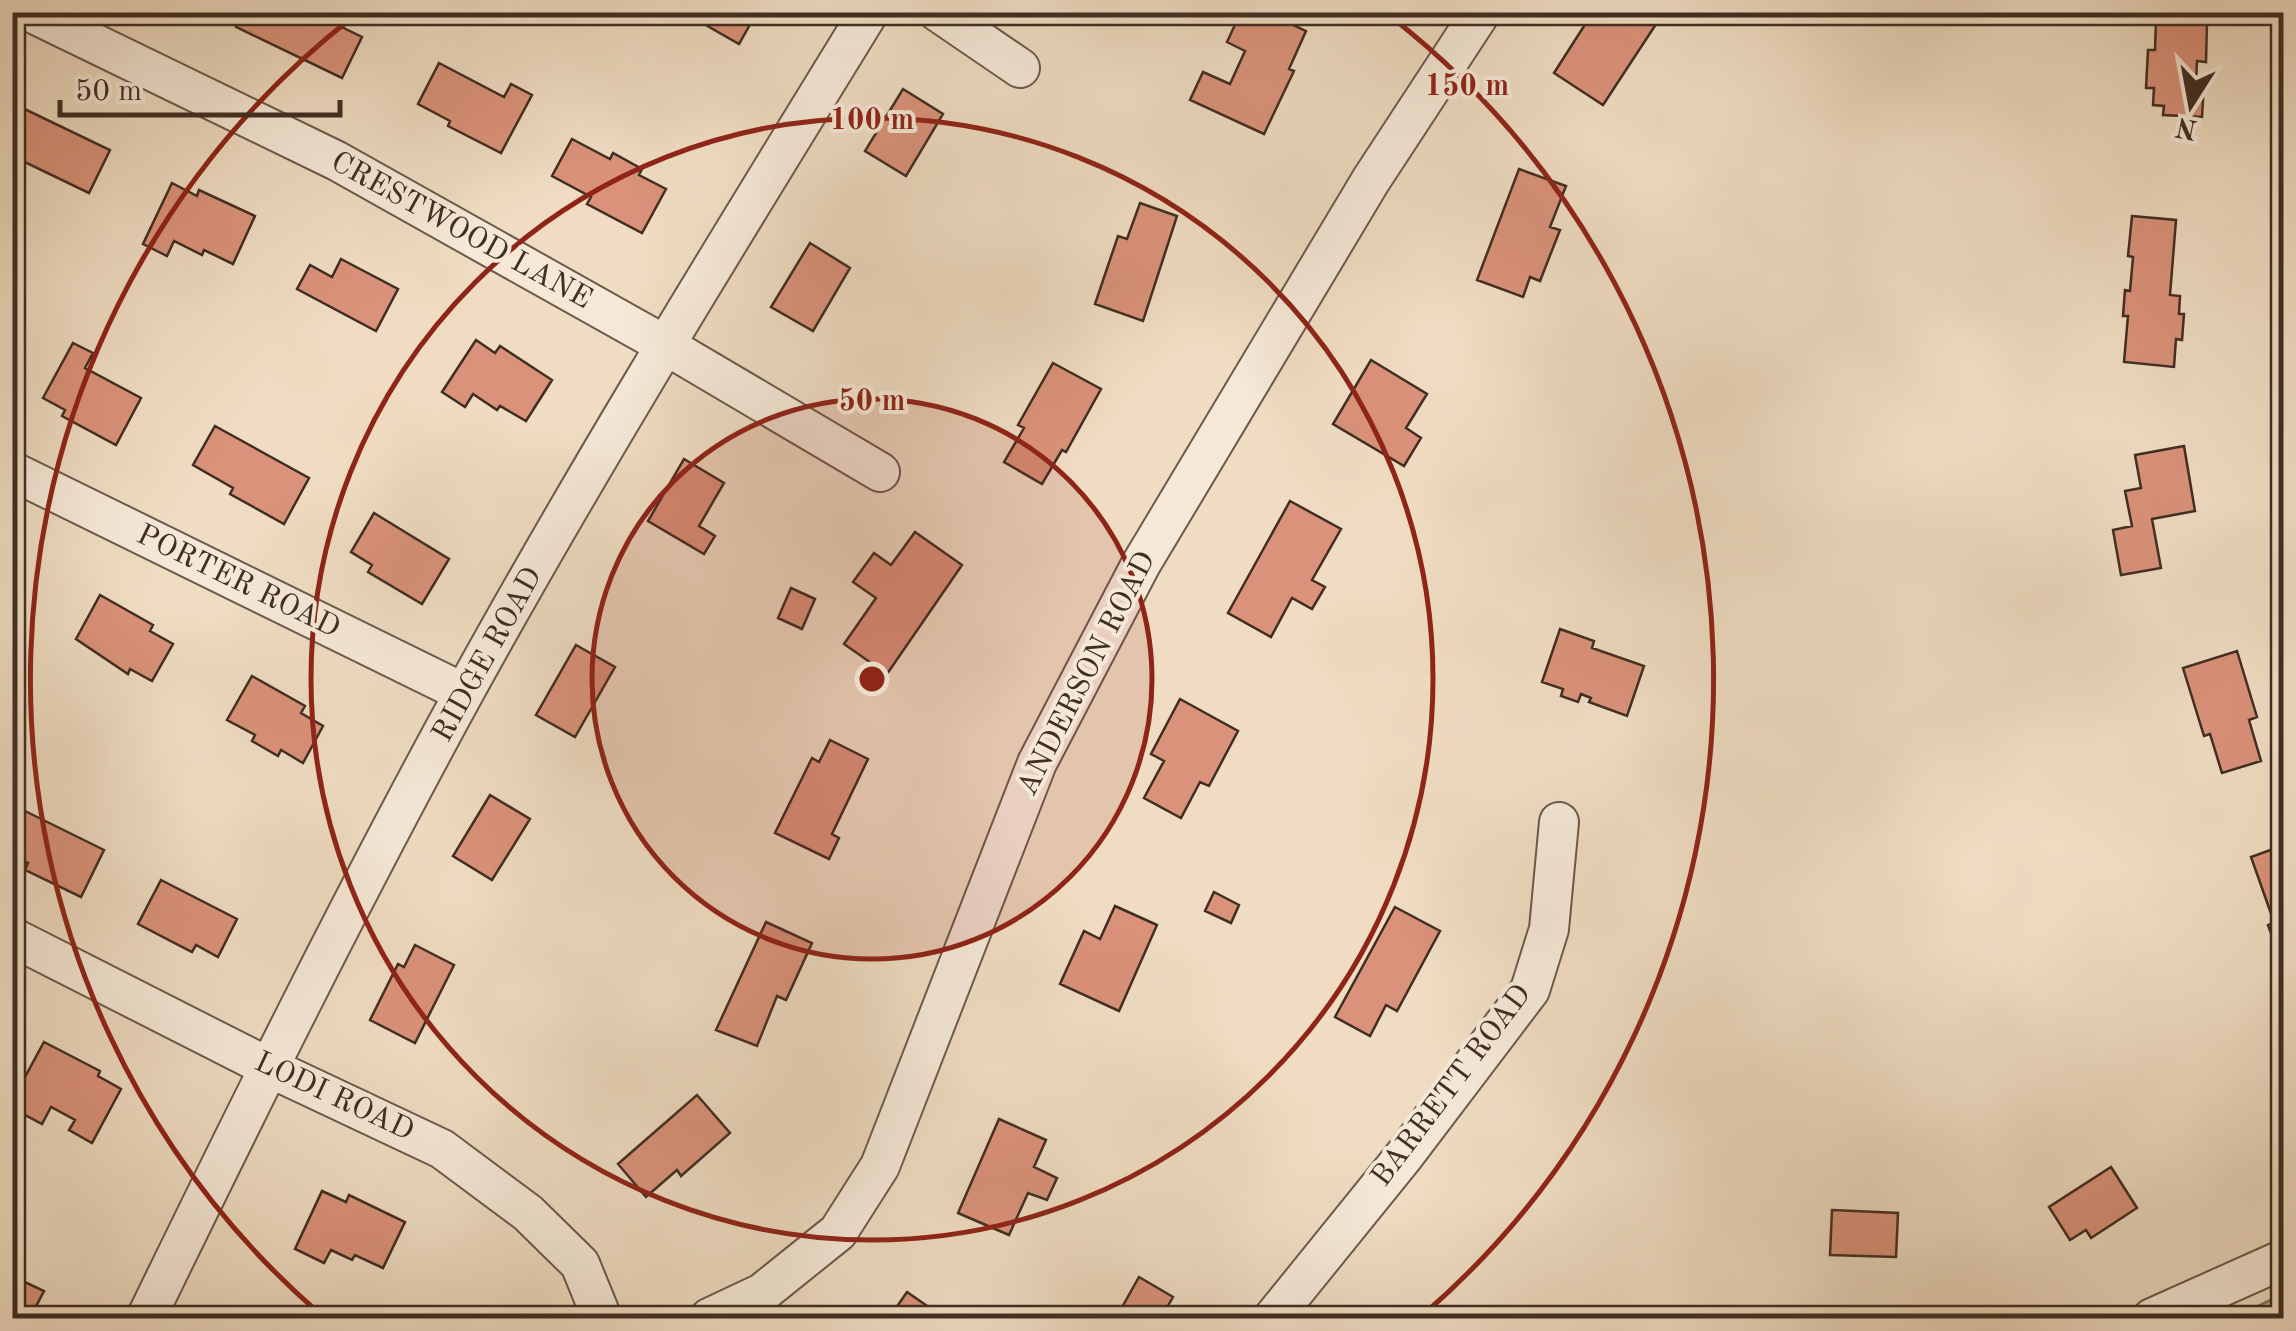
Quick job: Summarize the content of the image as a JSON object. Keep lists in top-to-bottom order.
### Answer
{
  "streets": {
    "street": [
      "CRESTWOOD LANE",
      "PORTER ROAD",
      "RIDGE ROAD",
      "ANDERSON ROAD",
      "BARRETT ROAD",
      "LODI ROAD"
    ]
  },
  "crossings": [
    ["CRESTWOOD LANE", "RIDGE ROAD"],
    ["PORTER ROAD", "RIDGE ROAD"],
    ["RIDGE ROAD", "LODI ROAD"]
  ],
  "scale_bar": "50 m",
  "north": "bottom",
  "rings": ["150 m", "100 m", "50 m"]
}
